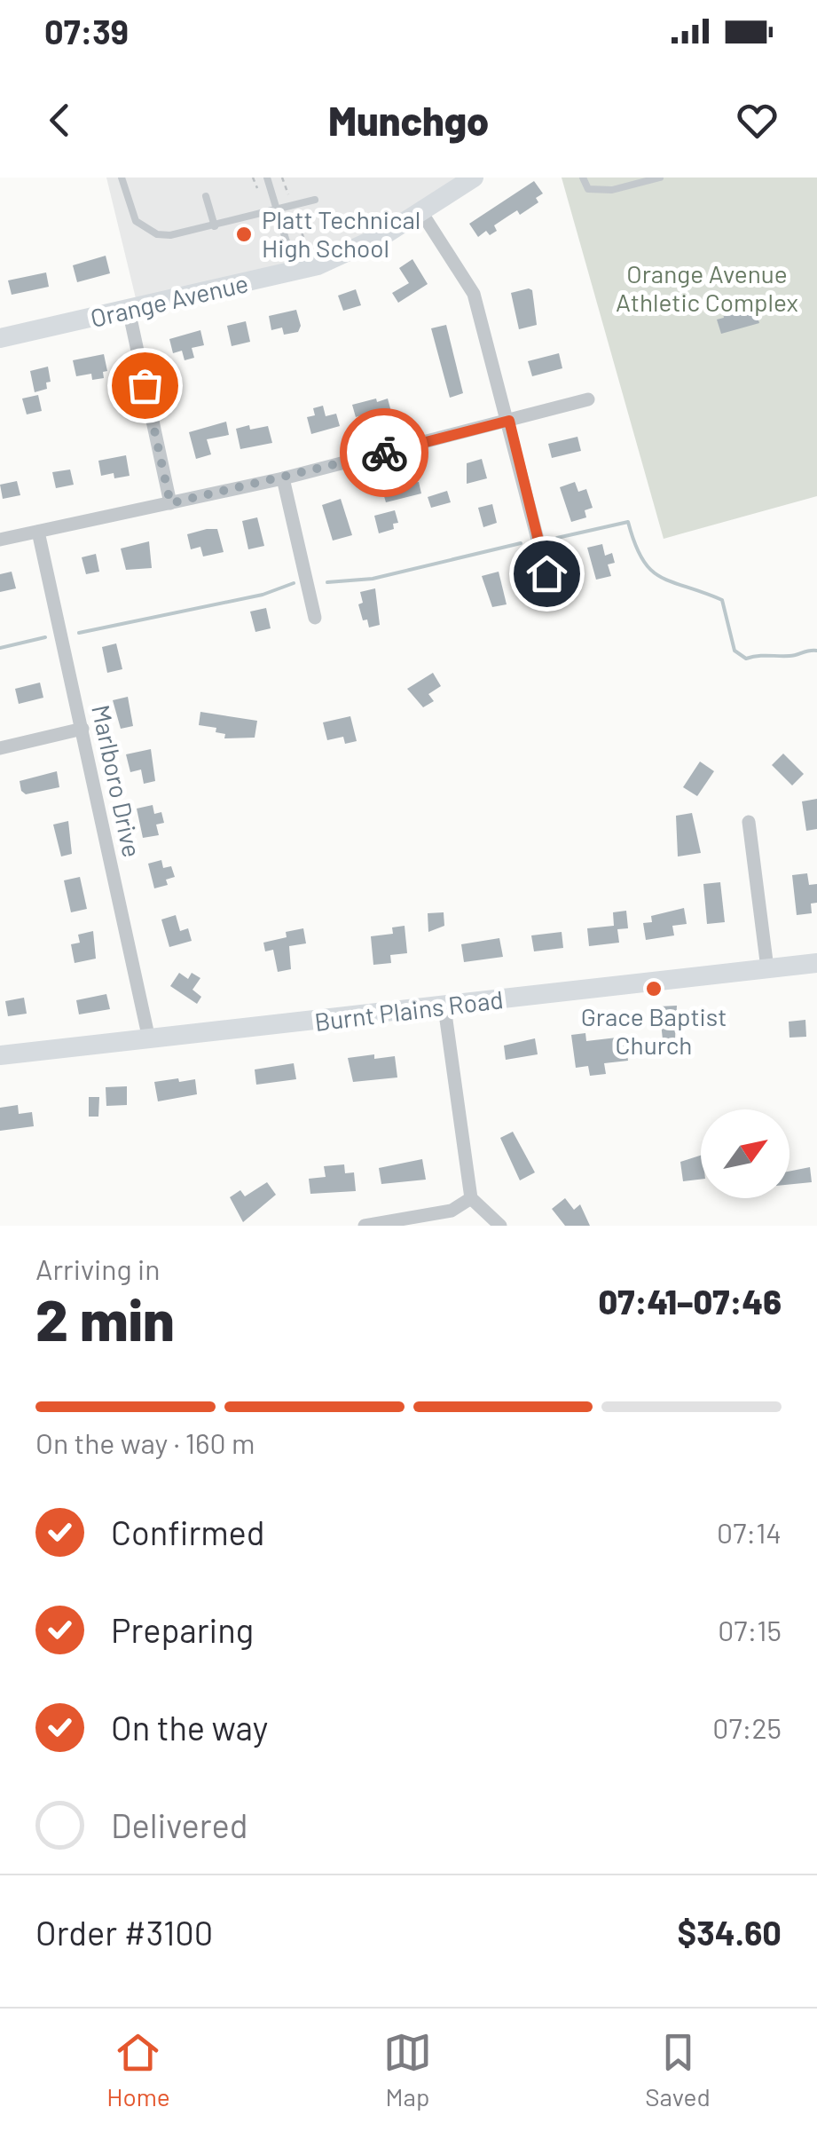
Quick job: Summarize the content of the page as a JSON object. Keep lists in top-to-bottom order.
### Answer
{
  "streets": {
    "main road": ["Orange Avenue", "Burnt Plains Road"],
    "street": ["Marlboro Drive"]
  },
  "crossings": [
    ["Marlboro Drive", "Burnt Plains Road"]
  ],
  "parks": ["Orange Avenue Athletic Complex"],
  "places": ["Platt Technical High School", "Grace Baptist Church"],
  "north": "top right",
  "page": {
    "status": "07:39",
    "header": "Munchgo",
    "heading": ["2 min", "Arriving in", "07:41–07:46"],
    "panel": ["Order #3100", "$34.60"],
    "bar": "On the way · 160 m",
    "list": [
      ["Confirmed", "07:14"],
      ["Preparing", "07:15"],
      ["On the way", "07:25"],
      "Delivered"
    ],
    "tabs": ["Home", "Map", "Saved"]
  }
}
